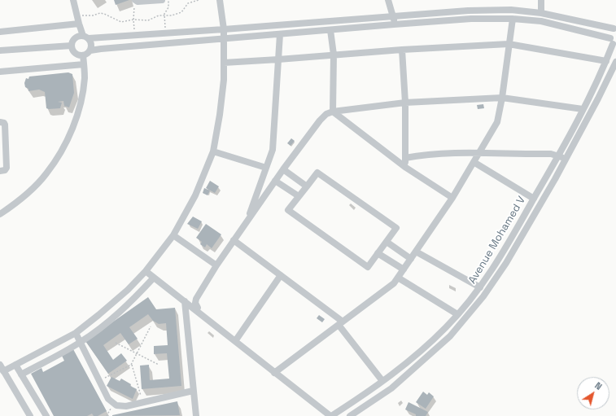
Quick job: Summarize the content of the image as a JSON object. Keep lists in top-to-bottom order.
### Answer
{
  "streets": {
    "street": ["Avenue Mohamed V"]
  },
  "north": "top right"
}
